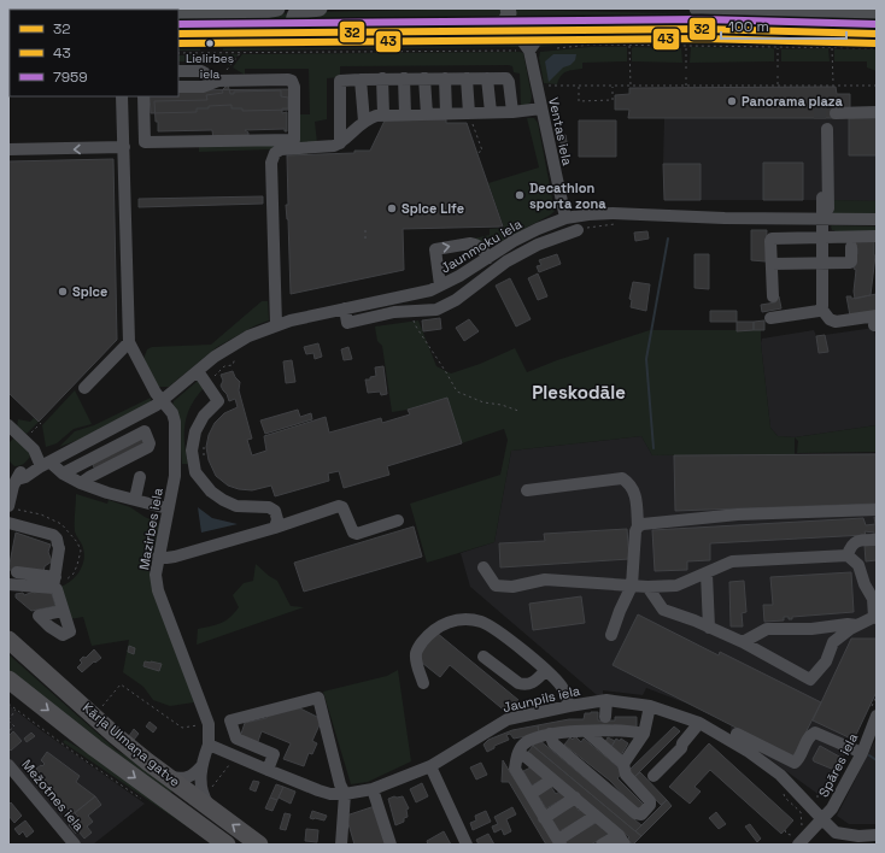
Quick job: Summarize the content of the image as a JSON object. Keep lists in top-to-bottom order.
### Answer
{
  "streets": {
    "highway": ["Kārļa Ulmaņa gatve"],
    "street": [
      "Ventas iela",
      "Jaunmoku iela",
      "Mazirbes iela",
      "Jaunpils iela",
      "Spāres iela",
      "Mežotnes iela"
    ]
  },
  "crossings": [
    ["Ventas iela", "Jaunmoku iela"],
    ["Jaunmoku iela", "Mazirbes iela"],
    ["Mazirbes iela", "Jaunpils iela"],
    ["Jaunpils iela", "Spāres iela"]
  ],
  "districts": ["Pleskodāle"],
  "places": [
    "Lielirbes iela",
    "Panorama plaza",
    "Decathlon sporta zona",
    "Spice Life",
    "Spice"
  ],
  "lines": ["transit line 7959", "transit line 32", "transit line 43"],
  "legend": ["32", "43", "7959"],
  "scale_bar": "100 m"
}
